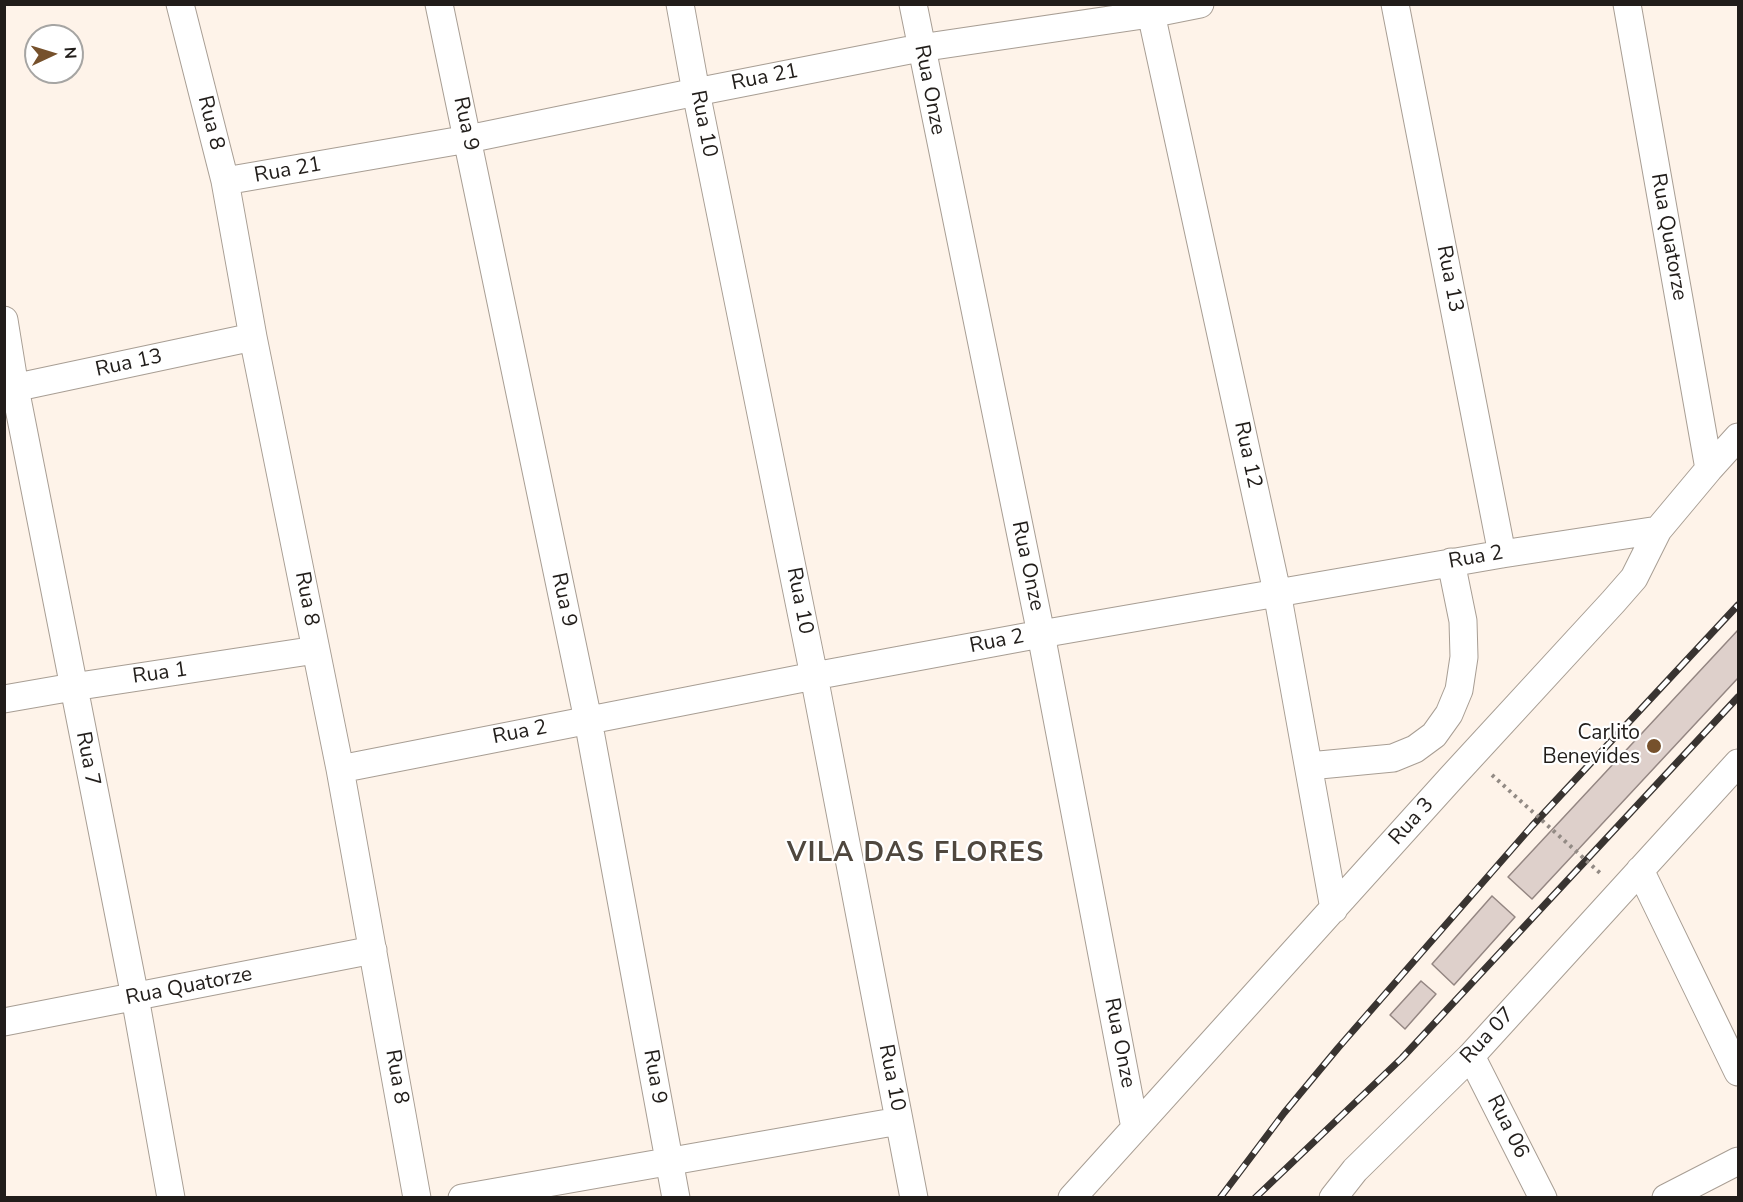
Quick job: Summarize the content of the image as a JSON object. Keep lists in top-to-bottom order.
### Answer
{
  "streets": {
    "street": [
      "Rua 21",
      "Rua Onze",
      "Rua 8",
      "Rua 9",
      "Rua 10",
      "Rua Quatorze",
      "Rua 13",
      "Rua 12",
      "Rua 2",
      "Rua 1",
      "Rua 7",
      "Rua 3",
      "Rua 07",
      "Rua 06"
    ]
  },
  "crossings": [
    ["Rua 21", "Rua Onze"],
    ["Rua 21", "Rua 8"],
    ["Rua 21", "Rua 9"],
    ["Rua 21", "Rua 10"],
    ["Rua 21", "Rua 12"],
    ["Rua Onze", "Rua 2"],
    ["Rua Onze", "Rua 3"],
    ["Rua 8", "Rua Quatorze"],
    ["Rua 8", "Rua 13"],
    ["Rua 8", "Rua 2"],
    ["Rua 8", "Rua 1"],
    ["Rua 9", "Rua 2"],
    ["Rua 10", "Rua 2"],
    ["Rua Quatorze", "Rua 7"],
    ["Rua Quatorze", "Rua 3"],
    ["Rua 13", "Rua 2"],
    ["Rua 13", "Rua 7"],
    ["Rua 12", "Rua 2"],
    ["Rua 12", "Rua 3"],
    ["Rua 2", "Rua 3"],
    ["Rua 1", "Rua 7"],
    ["Rua 07", "Rua 06"]
  ],
  "districts": ["VILA DAS FLORES"],
  "places": ["Carlito Benevides"],
  "north": "right"
}
